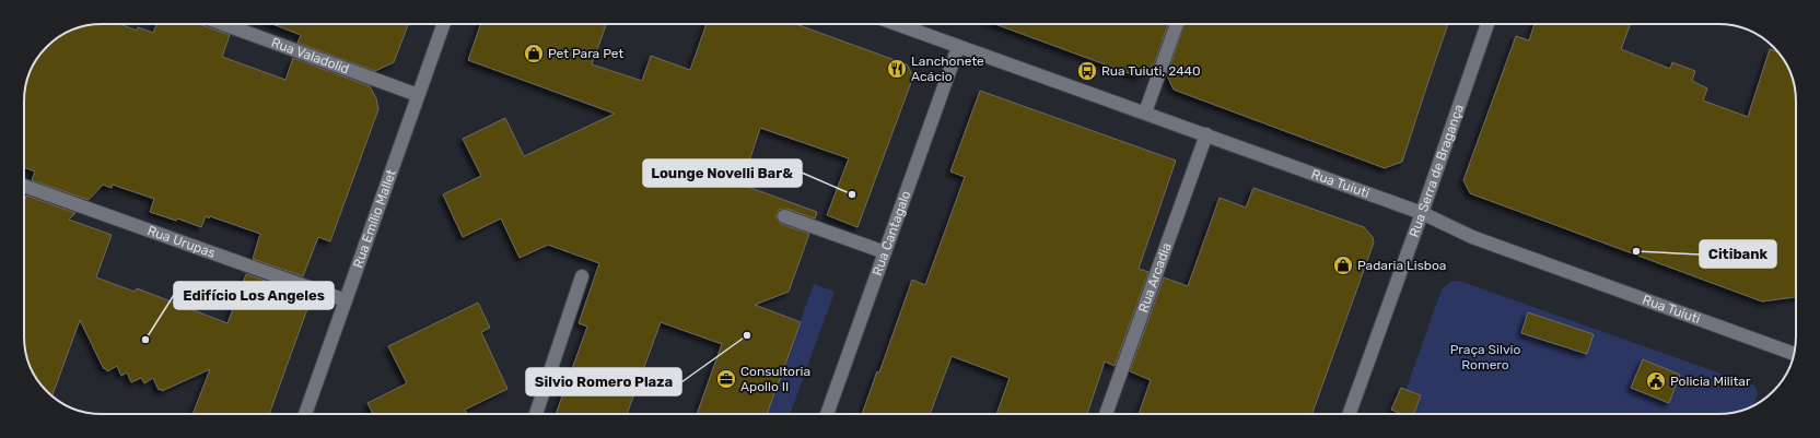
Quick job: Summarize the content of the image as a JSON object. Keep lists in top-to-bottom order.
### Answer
{
  "streets": {
    "street": [
      "Rua Valadolid",
      "Rua Serra de Bragança",
      "Rua Tuiuti",
      "Rua Emílio Mallet",
      "Rua Cantagalo",
      "Rua Urupas",
      "Rua Arcadia"
    ]
  },
  "crossings": [
    ["Rua Valadolid", "Rua Emílio Mallet"],
    ["Rua Serra de Bragança", "Rua Tuiuti"],
    ["Rua Tuiuti", "Rua Cantagalo"],
    ["Rua Tuiuti", "Rua Arcadia"],
    ["Rua Emílio Mallet", "Rua Urupas"]
  ],
  "parks": ["Praça Silvio Romero"],
  "places": {
    "shop": ["Pet Para Pet", "Padaria Lisboa"],
    "restaurant": ["Lanchonete Acácio"],
    "bus stop": ["Rua Tuiuti, 2440"],
    "other": [
      "Lounge Novelli Bar&",
      "Citibank",
      "Silvio Romero Plaza",
      "Edifício Los Angeles"
    ],
    "office": ["Consultoria Apollo II"],
    "public building": ["Policia Militar"]
  }
}
